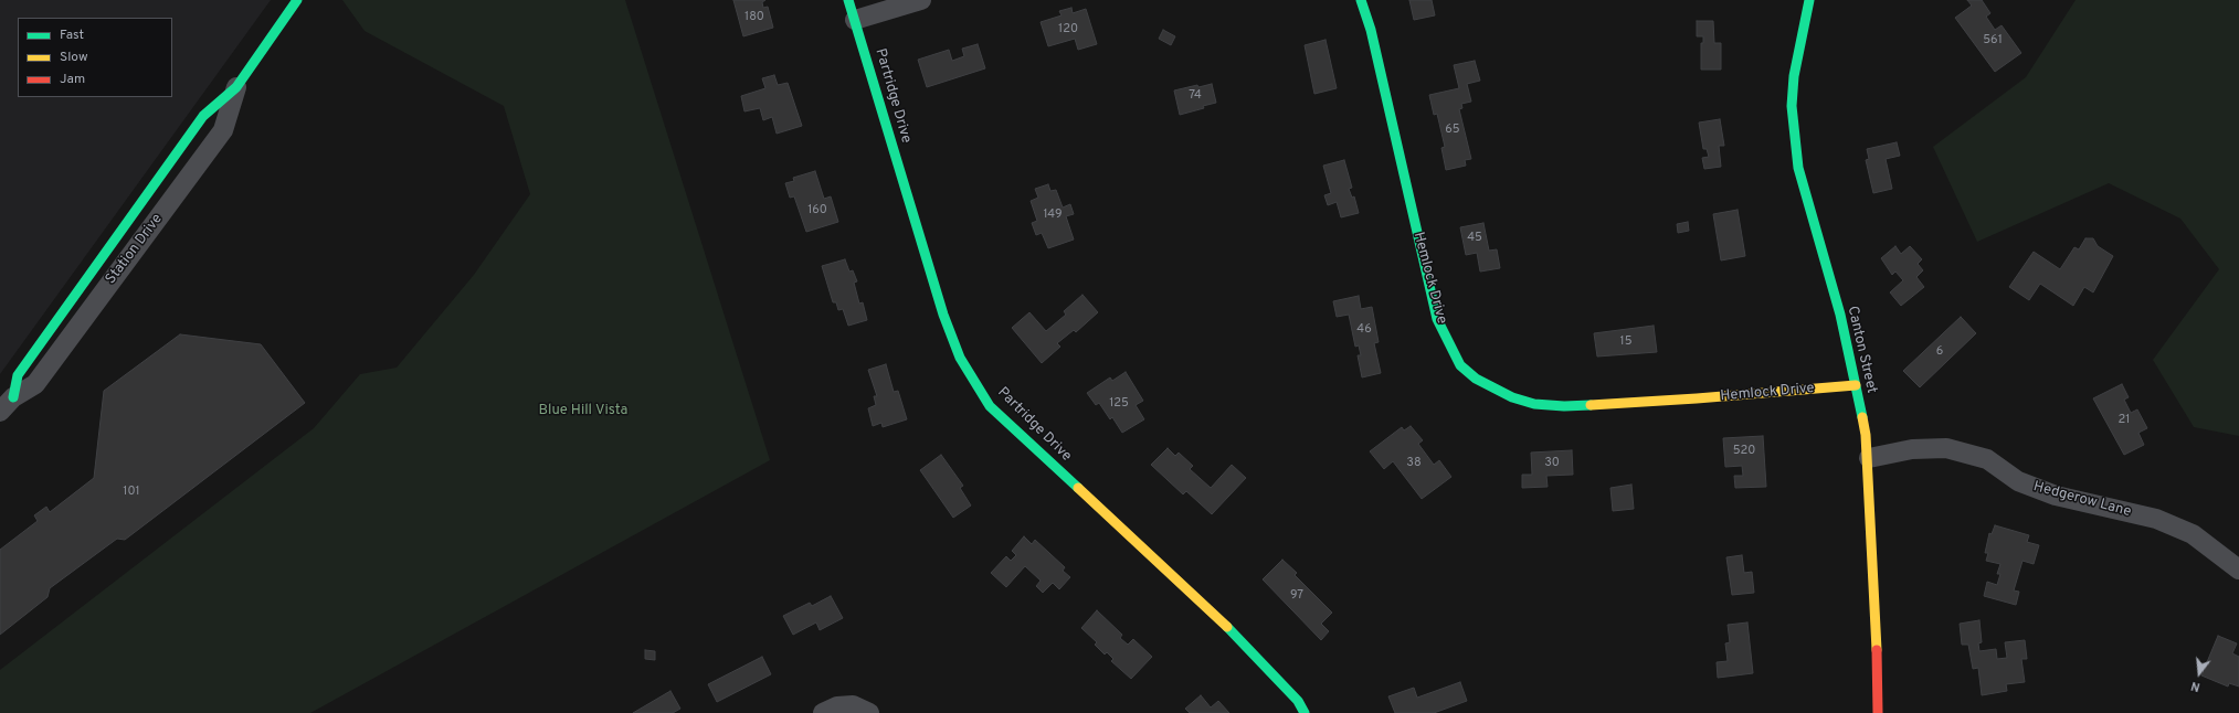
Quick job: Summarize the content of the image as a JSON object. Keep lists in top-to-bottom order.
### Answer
{
  "streets": {
    "street": [
      "Partridge Drive",
      "Station Drive",
      "Hemlock Drive",
      "Canton Street",
      "Hedgerow Lane"
    ]
  },
  "crossings": [
    ["Hemlock Drive", "Canton Street"],
    ["Canton Street", "Hedgerow Lane"]
  ],
  "parks": ["Blue Hill Vista"],
  "house_numbers": [
    "180",
    "120",
    "561",
    "74",
    "65",
    "160",
    "149",
    "45",
    "46",
    "15",
    "6",
    "125",
    "21",
    "520",
    "38",
    "30",
    "101",
    "97"
  ],
  "legend": ["Fast", "Slow", "Jam"],
  "north": "bottom"
}
